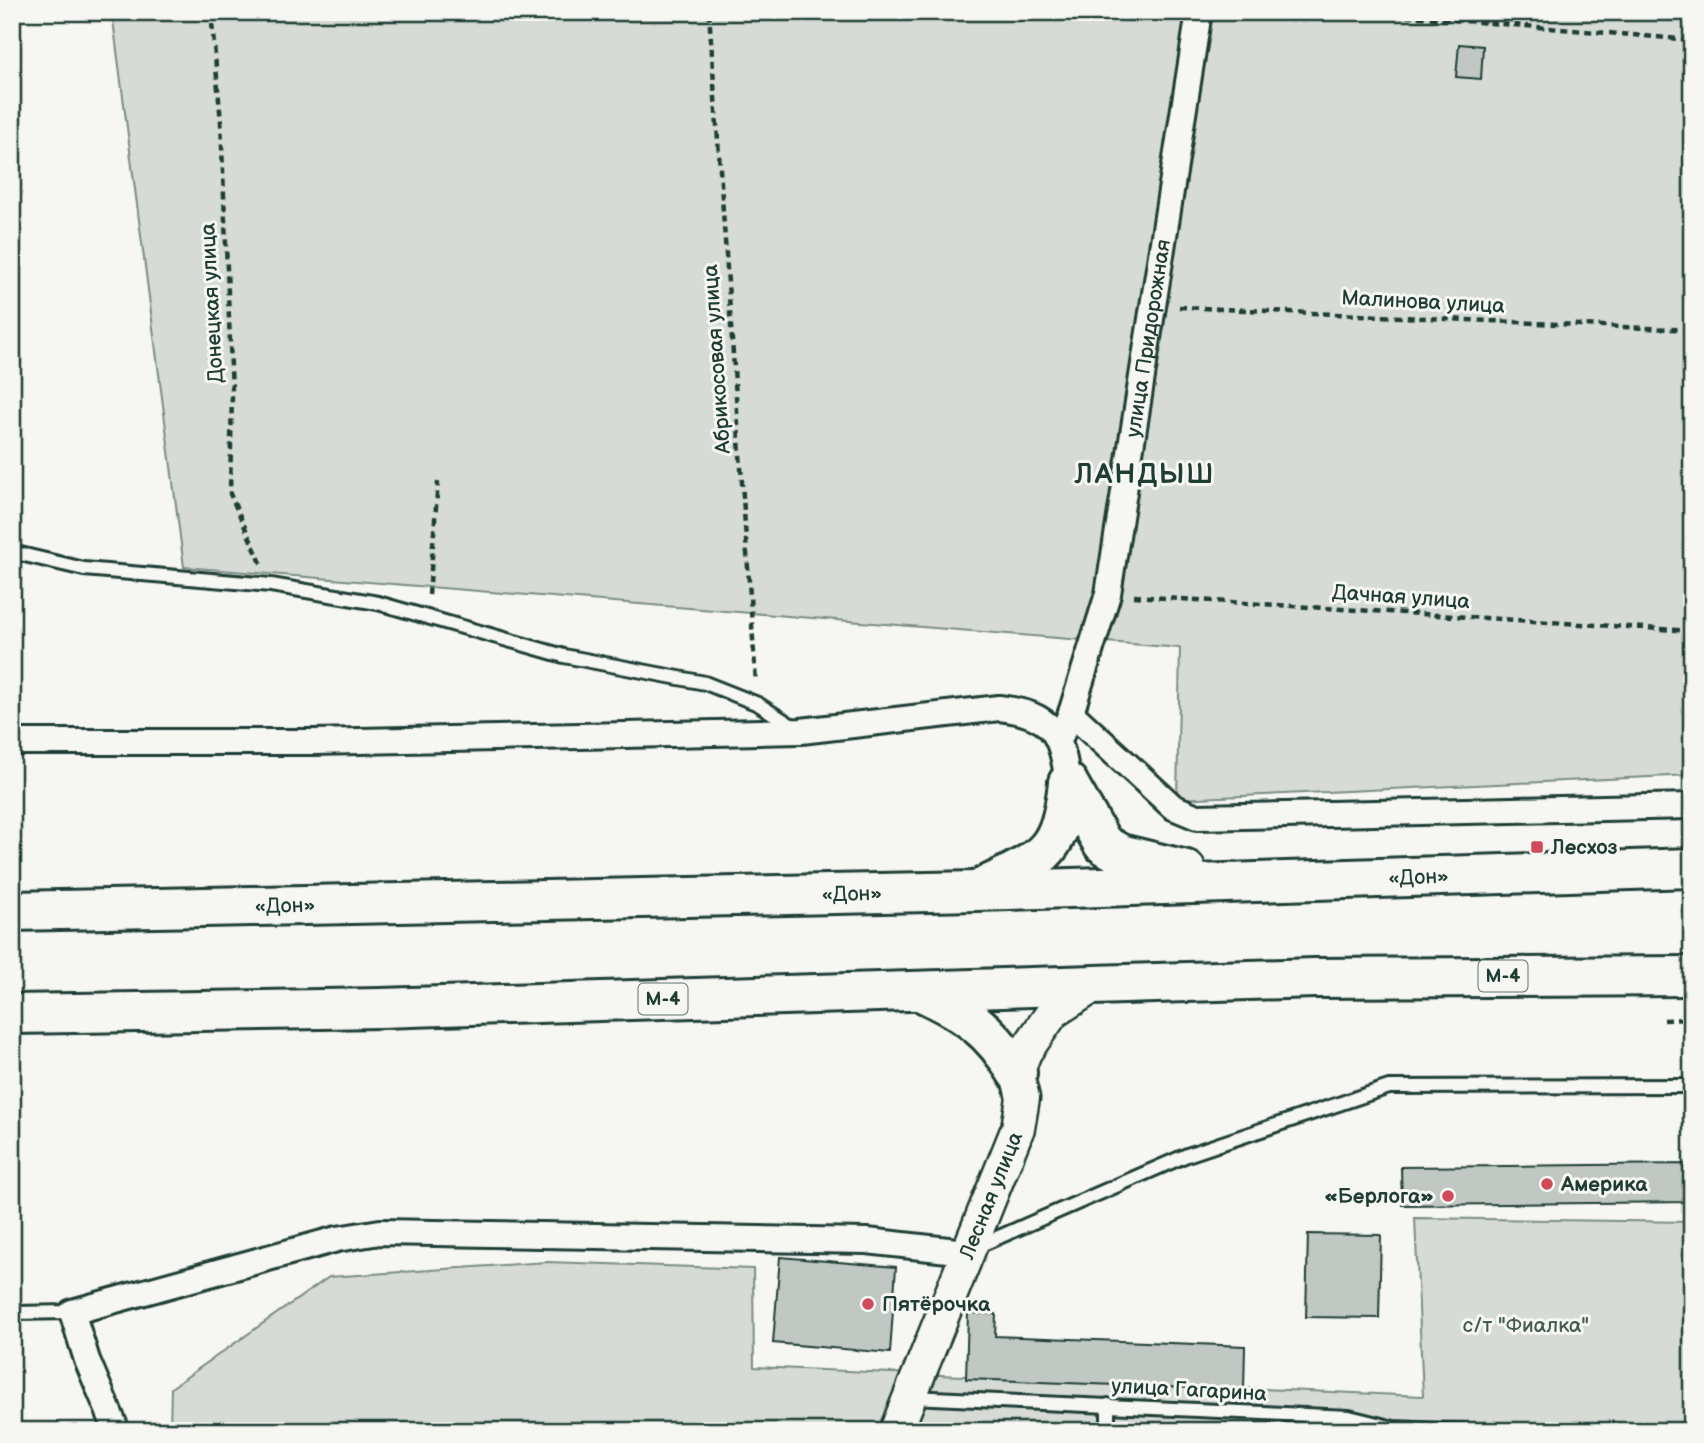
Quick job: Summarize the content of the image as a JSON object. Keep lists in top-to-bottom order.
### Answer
{
  "streets": {
    "highway": ["«Дон»", "М-4"],
    "street": ["улица Придорожная", "Лесная улица"],
    "lane": ["улица Гагарина"],
    "path": [
      "Малинова улица",
      "Донецкая улица",
      "Абрикосовая улица",
      "Дачная улица"
    ]
  },
  "crossings": [
    ["Малинова улица", "улица Придорожная"],
    ["улица Придорожная", "Дачная улица"],
    ["Лесная улица", "улица Гагарина"]
  ],
  "districts": ["ЛАНДЫШ"],
  "parks": ["с/т \"Фиалка\""],
  "places": {
    "transit": ["Лесхоз"],
    "other": ["Америка", "«Берлога»", "Пятёрочка"]
  }
}
